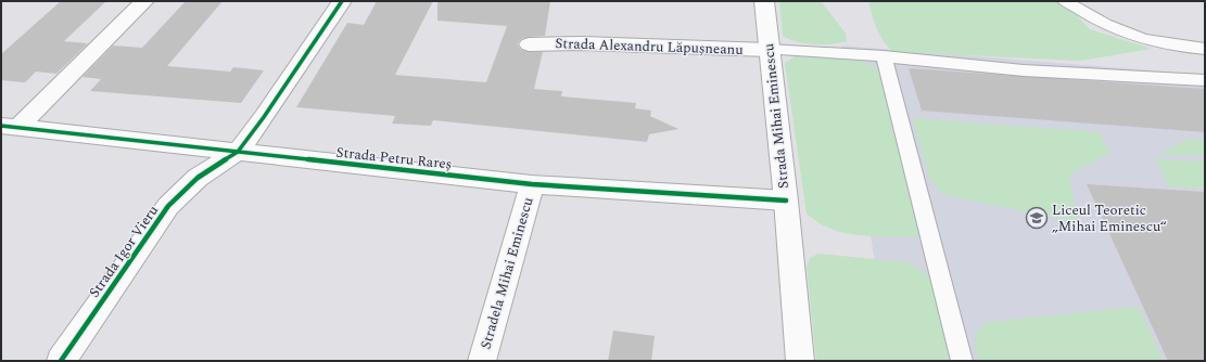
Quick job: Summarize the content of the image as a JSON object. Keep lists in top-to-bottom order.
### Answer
{
  "streets": {
    "street": [
      "Strada Alexandru Lăpușneanu",
      "Strada Mihai Eminescu",
      "Strada Petru Rareș",
      "Strada Igor Vieru",
      "Stradela Mihai Eminescu"
    ]
  },
  "crossings": [
    ["Strada Alexandru Lăpușneanu", "Strada Mihai Eminescu"],
    ["Strada Mihai Eminescu", "Strada Petru Rareș"],
    ["Strada Petru Rareș", "Strada Igor Vieru"],
    ["Strada Petru Rareș", "Stradela Mihai Eminescu"]
  ],
  "places": {
    "school or university": ["Liceul Teoretic „Mihai Eminescu“"]
  }
}
